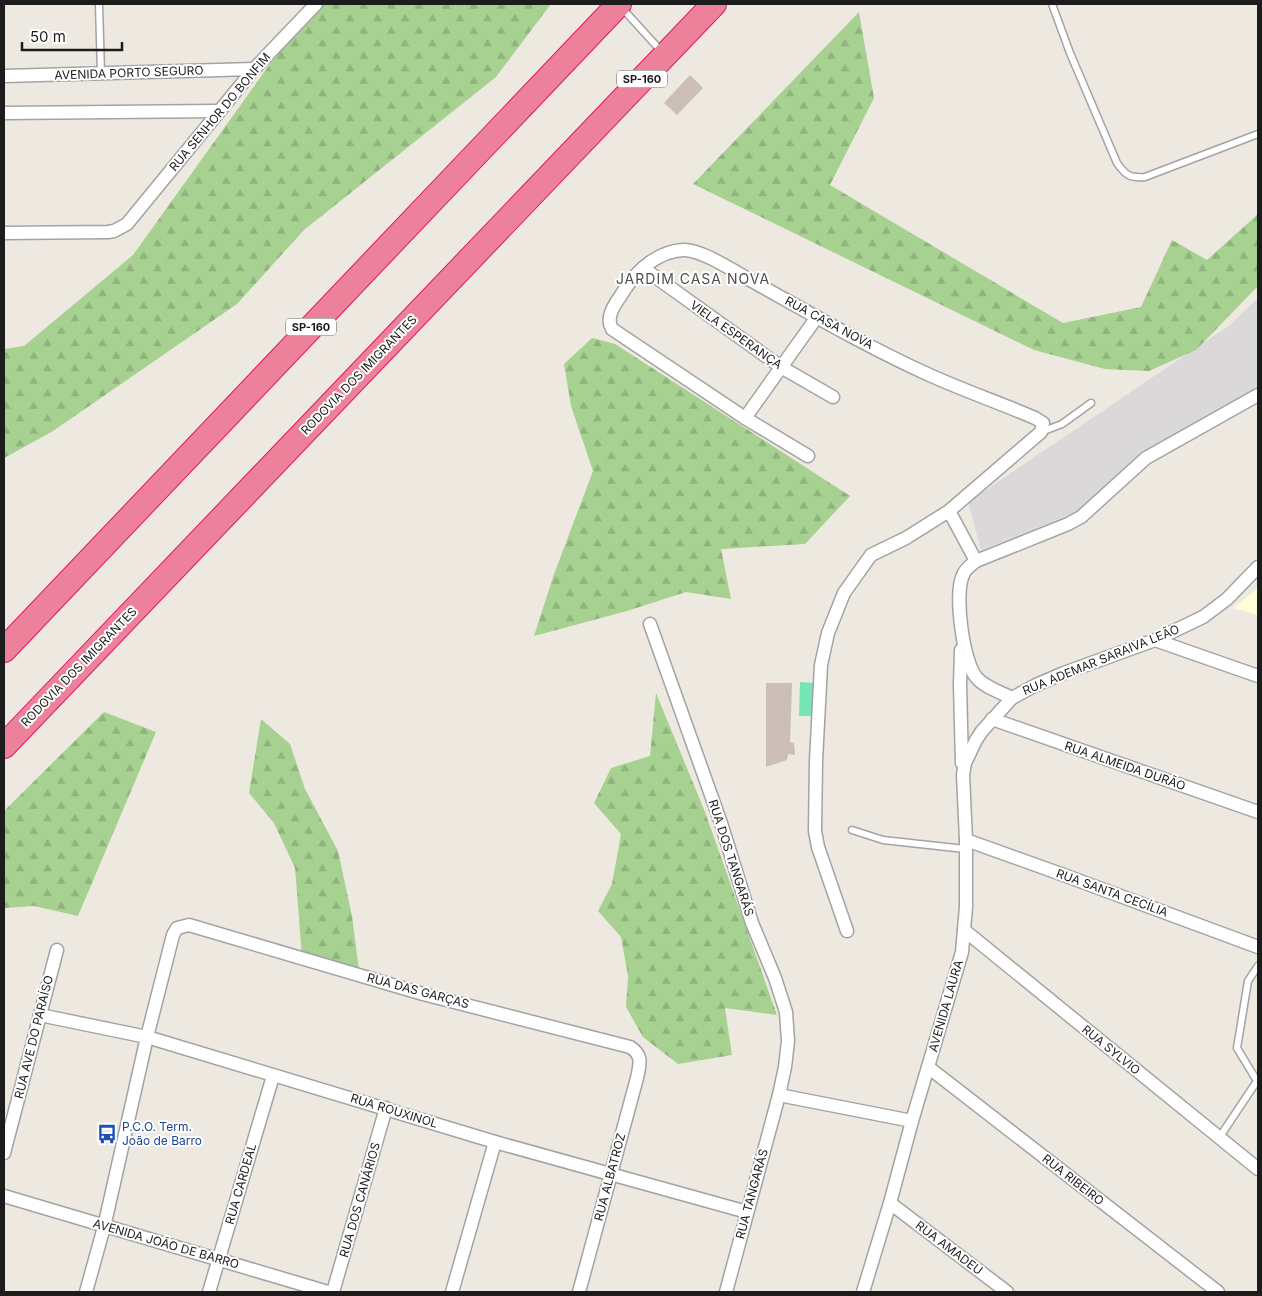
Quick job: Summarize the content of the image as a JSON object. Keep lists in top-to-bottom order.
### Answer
{
  "streets": {
    "highway": ["SP-160", "RODOVIA DOS IMIGRANTES"],
    "street": [
      "AVENIDA PORTO SEGURO",
      "RUA SENHOR DO BONFIM",
      "RUA CASA NOVA",
      "VIELA ESPERANÇA",
      "RUA ADEMAR SARAIVA LEÃO",
      "RUA ALMEIDA DURÃO",
      "RUA DOS TANGARÁS",
      "RUA SANTA CECÍLIA",
      "RUA DAS GARÇAS",
      "AVENIDA LAURA",
      "RUA AVE DO PARAÍSO",
      "RUA SYLVIO",
      "RUA ROUXINOL",
      "RUA ALBATROZ",
      "RUA RIBEIRO",
      "RUA CARDEAL",
      "RUA TANGARÁS",
      "RUA DOS CANÁRIOS",
      "AVENIDA JOÃO DE BARRO",
      "RUA AMADEU"
    ]
  },
  "crossings": [
    ["AVENIDA PORTO SEGURO", "RUA SENHOR DO BONFIM"],
    ["RUA CASA NOVA", "VIELA ESPERANÇA"],
    ["RUA ADEMAR SARAIVA LEÃO", "RUA ALMEIDA DURÃO"],
    ["RUA ADEMAR SARAIVA LEÃO", "AVENIDA LAURA"],
    ["RUA ALMEIDA DURÃO", "AVENIDA LAURA"],
    ["RUA DOS TANGARÁS", "RUA TANGARÁS"],
    ["RUA SANTA CECÍLIA", "AVENIDA LAURA"],
    ["RUA DAS GARÇAS", "RUA ROUXINOL"],
    ["RUA DAS GARÇAS", "RUA ALBATROZ"],
    ["AVENIDA LAURA", "RUA SYLVIO"],
    ["AVENIDA LAURA", "RUA RIBEIRO"],
    ["AVENIDA LAURA", "RUA AMADEU"],
    ["RUA AVE DO PARAÍSO", "RUA ROUXINOL"],
    ["RUA ROUXINOL", "RUA ALBATROZ"],
    ["RUA ROUXINOL", "RUA CARDEAL"],
    ["RUA ROUXINOL", "RUA TANGARÁS"],
    ["RUA ROUXINOL", "RUA DOS CANÁRIOS"],
    ["RUA CARDEAL", "AVENIDA JOÃO DE BARRO"]
  ],
  "districts": ["JARDIM CASA NOVA"],
  "places": {
    "bus stop": ["P.C.O. Term. João de Barro"]
  },
  "scale_bar": "50 m"
}
